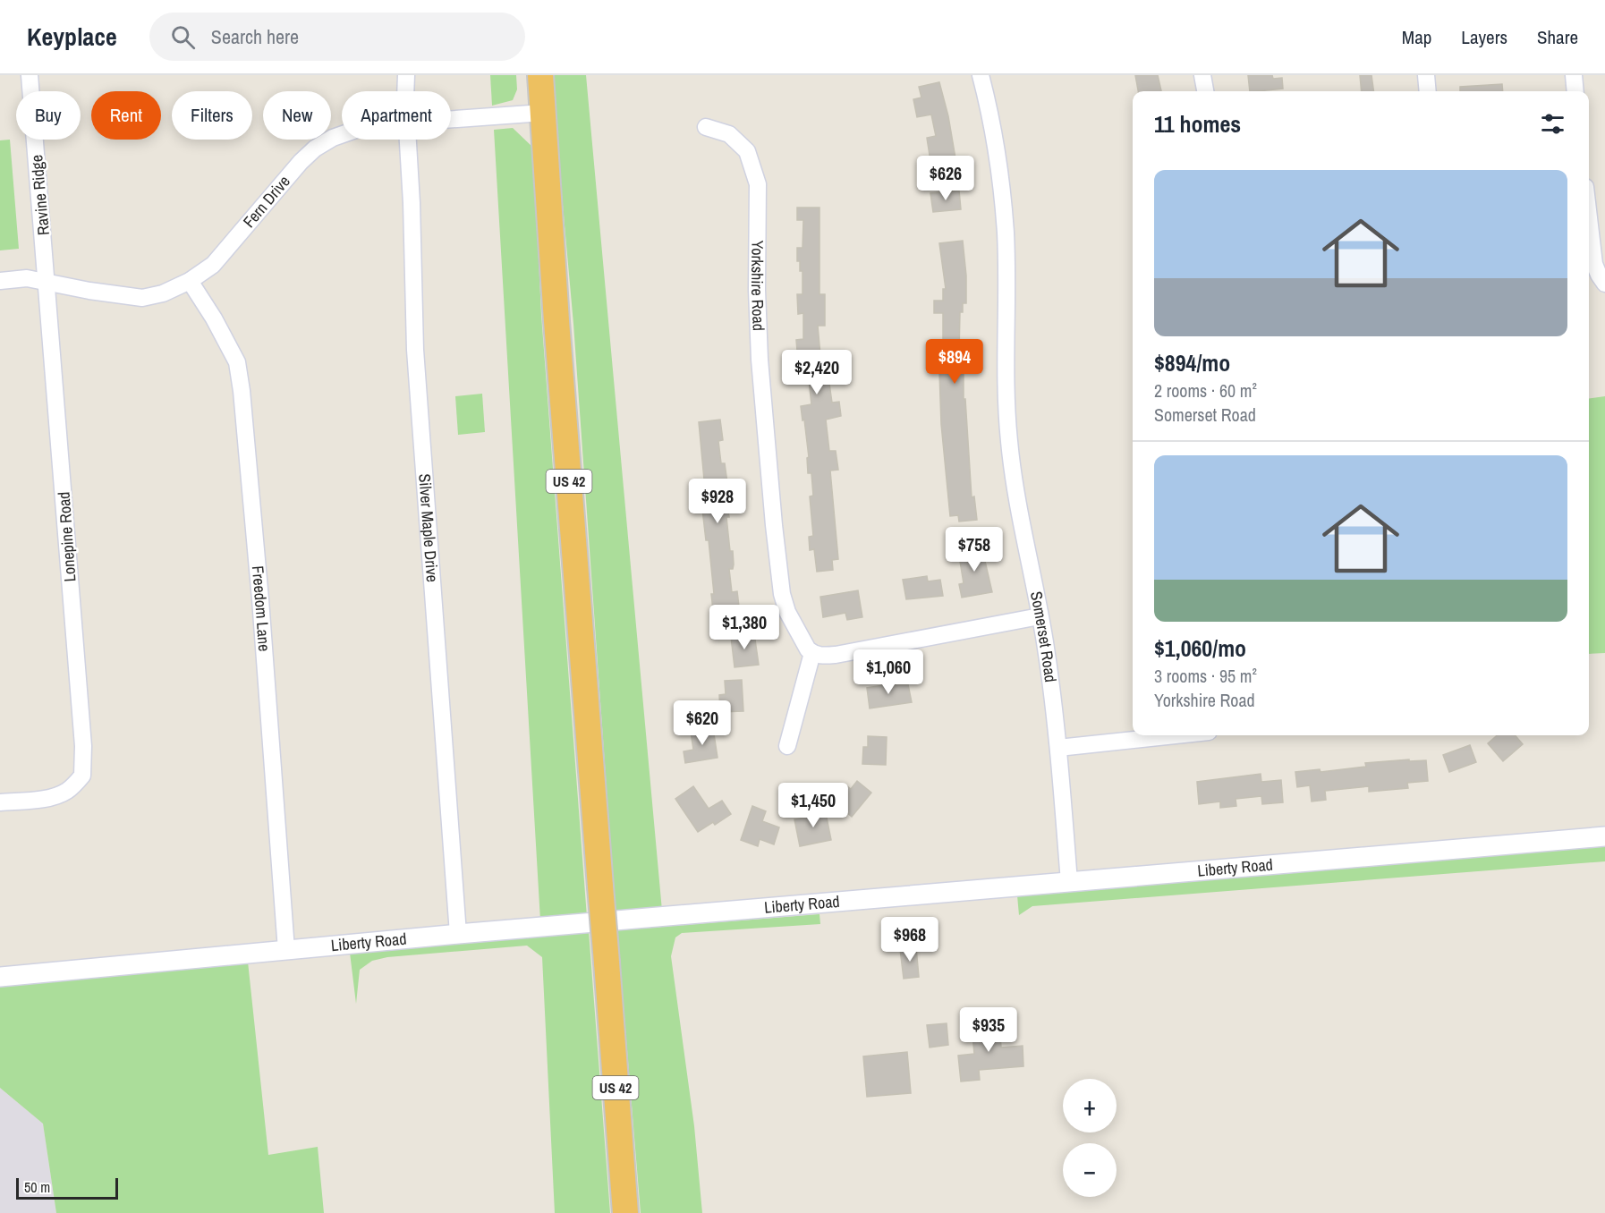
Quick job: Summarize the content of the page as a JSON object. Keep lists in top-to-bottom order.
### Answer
{
  "streets": {
    "highway": ["US 42"],
    "street": [
      "Ravine Ridge",
      "Fern Drive",
      "Yorkshire Road",
      "Silver Maple Drive",
      "Lonepine Road",
      "Freedom Lane",
      "Somerset Road",
      "Liberty Road"
    ]
  },
  "crossings": [
    ["Ravine Ridge", "Fern Drive"],
    ["Ravine Ridge", "Lonepine Road"],
    ["Fern Drive", "US 42"],
    ["Fern Drive", "Lonepine Road"],
    ["Fern Drive", "Freedom Lane"],
    ["Silver Maple Drive", "Liberty Road"],
    ["Freedom Lane", "Liberty Road"],
    ["Somerset Road", "Liberty Road"]
  ],
  "scale_bar": "50 m",
  "page": {
    "header": "Keyplace",
    "search": "Search here",
    "nav": ["Map", "Layers", "Share"],
    "chip": [
      "Buy",
      "Rent",
      "Filters",
      "New",
      "Apartment"
    ],
    "heading": "11 homes",
    "price": [
      "$626",
      "$894",
      "$2,420",
      "$928",
      "$758",
      "$1,380",
      "$1,060",
      "$620",
      "$1,450",
      "$968",
      "$935"
    ],
    "list": [
      {
        "name": "$894/mo",
        "note": "2 rooms · 60 m² · Somerset Road"
      },
      {
        "name": "$1,060/mo",
        "note": "3 rooms · 95 m² · Yorkshire Road"
      }
    ],
    "map_buttons": ["+", "−"],
    "scale": "50 m"
  }
}
